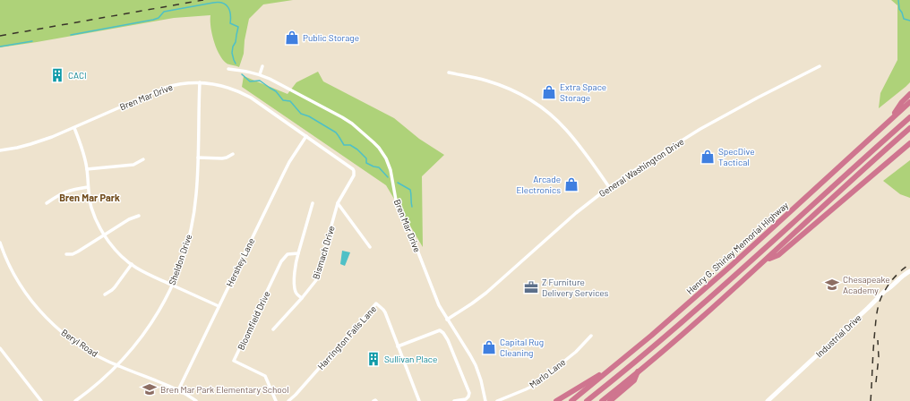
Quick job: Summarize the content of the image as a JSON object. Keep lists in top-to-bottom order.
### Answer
{
  "streets": {
    "highway": ["Henry G. Shirley Memorial Highway"],
    "street": [
      "Bren Mar Drive",
      "General Washington Drive",
      "Bismach Drive",
      "Sheldon Drive",
      "Hershey Lane",
      "Bloomfield Drive",
      "Industrial Drive",
      "Harrington Falls Lane",
      "Beryl Road",
      "Marlo Lane"
    ]
  },
  "crossings": [
    ["Bren Mar Drive", "General Washington Drive"],
    ["Bren Mar Drive", "Bismach Drive"],
    ["Bren Mar Drive", "Sheldon Drive"],
    ["Bren Mar Drive", "Hershey Lane"],
    ["Sheldon Drive", "Beryl Road"],
    ["Hershey Lane", "Beryl Road"]
  ],
  "districts": ["Bren Mar Park"],
  "places": {
    "shop": [
      "Public Storage",
      "Extra Space Storage",
      "SpecDive Tactical",
      "Arcade Electronics",
      "Capital Rug Cleaning"
    ],
    "building": ["CACI", "Sullivan Place"],
    "school or university": ["Chesapeake Academy", "Bren Mar Park Elementary School"],
    "office": ["Z Furniture Delivery Services"]
  }
}
